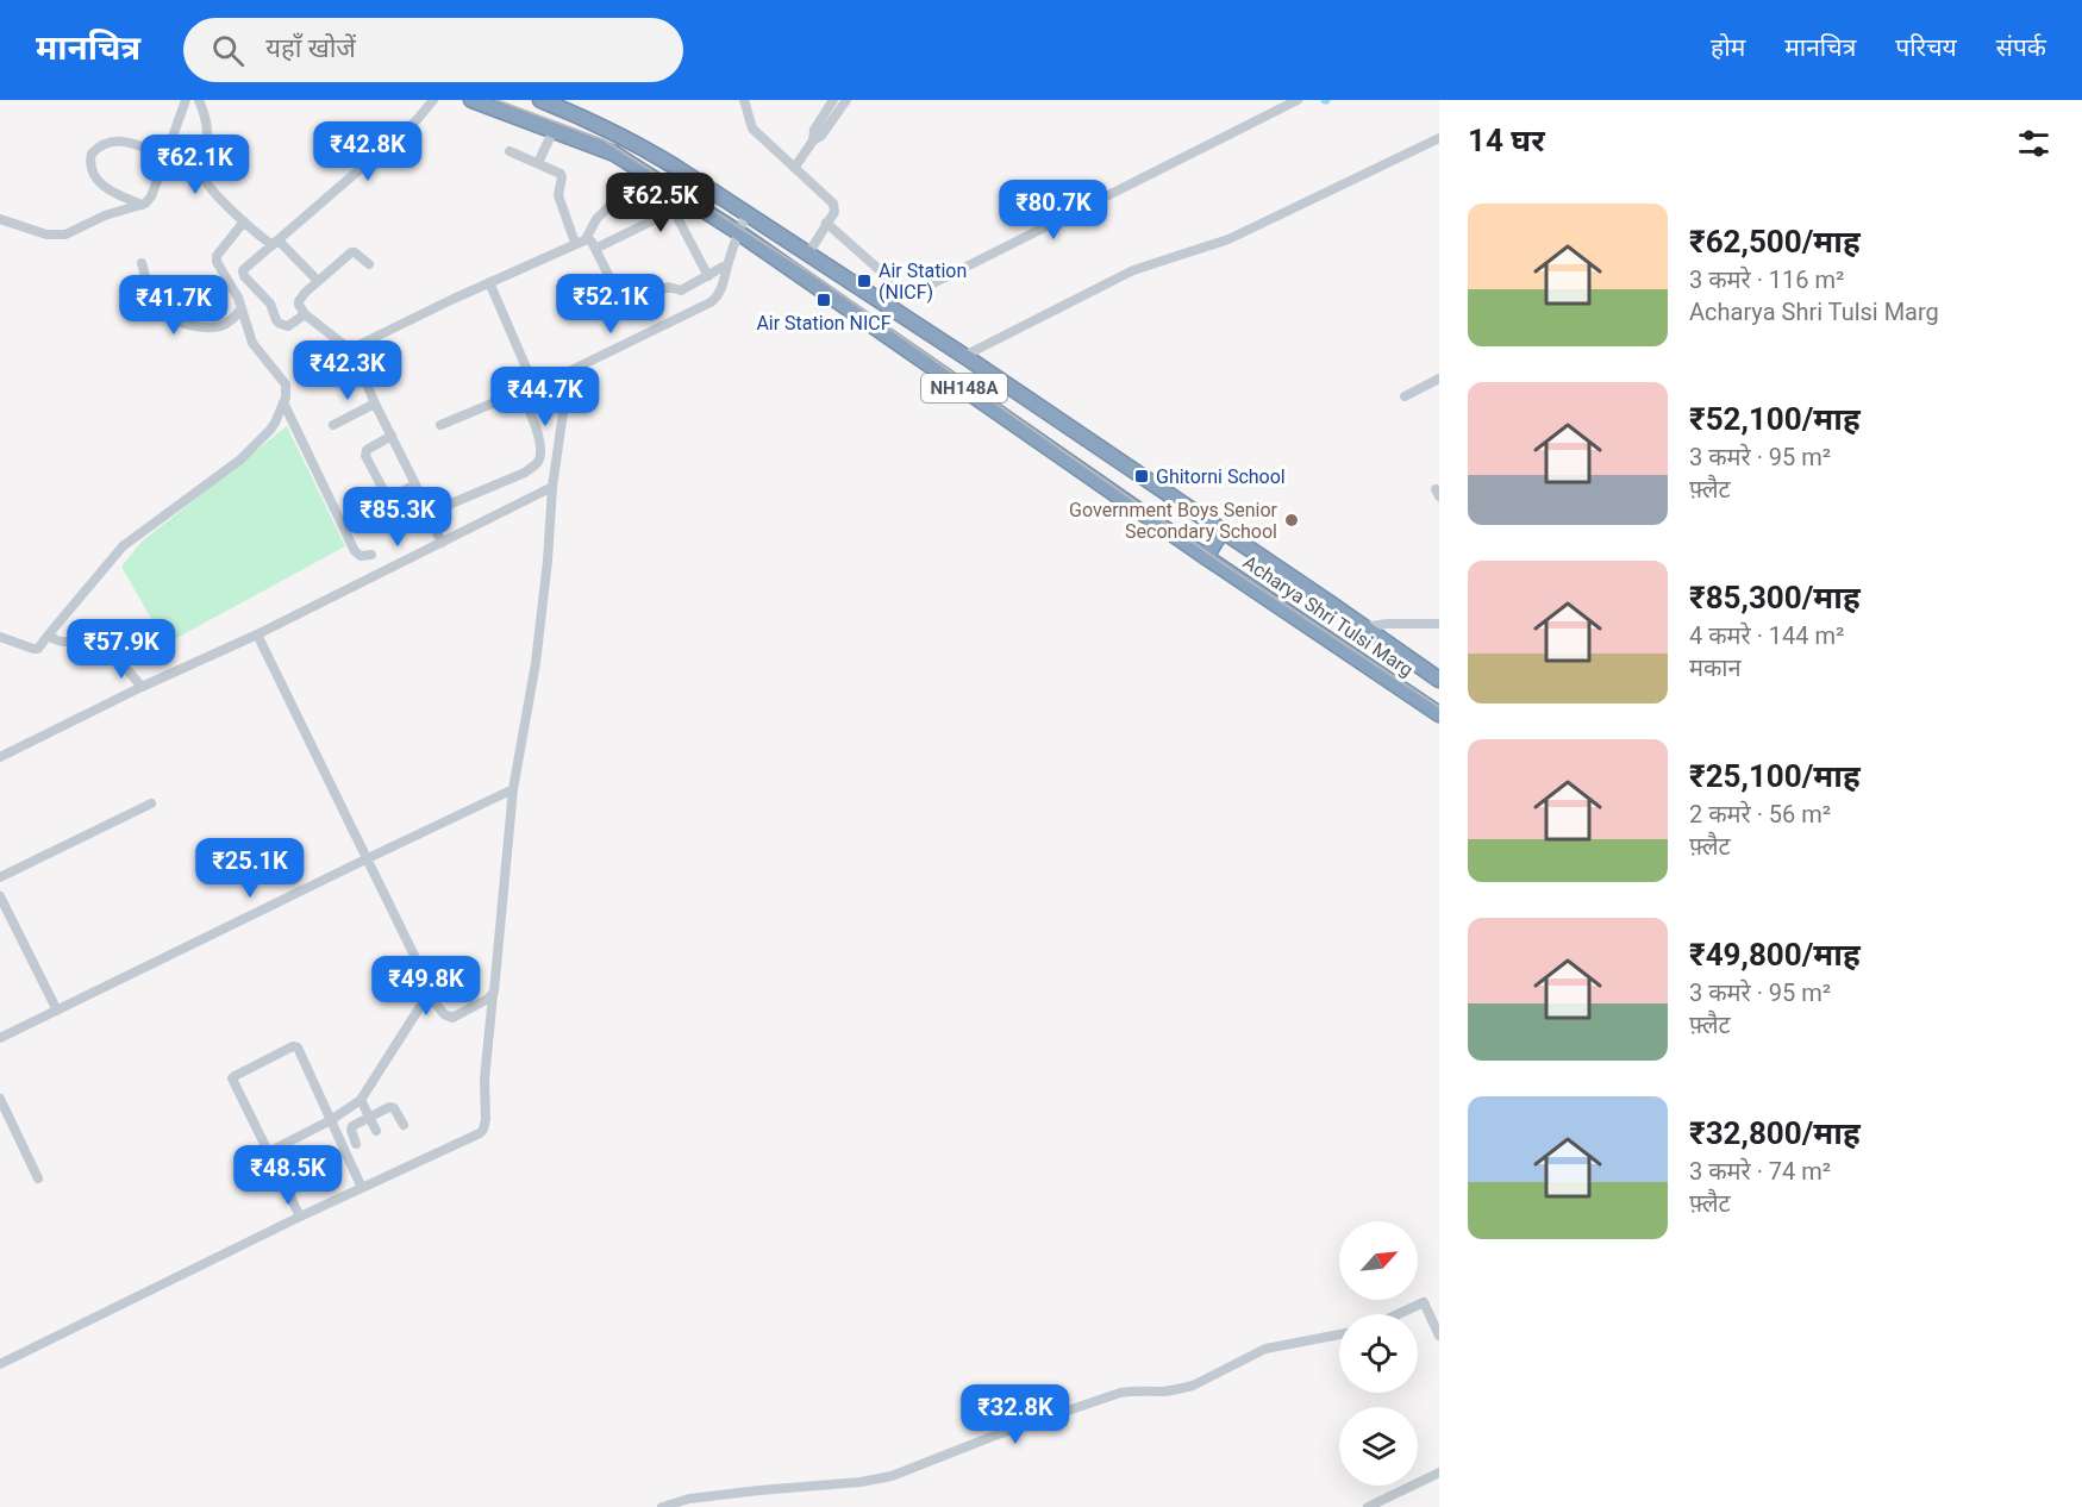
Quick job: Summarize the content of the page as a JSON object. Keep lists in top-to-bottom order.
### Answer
{
  "streets": {
    "highway": ["NH148A", "Acharya Shri Tulsi Marg"]
  },
  "places": {
    "transit": ["Air Station (NICF)", "Air Station NICF", "Ghitorni School"],
    "other": ["Government Boys Senior Secondary School"]
  },
  "north": "top right",
  "page": {
    "header": "मानचित्र",
    "search": "यहाँ खोजें",
    "nav": [
      "होम",
      "मानचित्र",
      "परिचय",
      "संपर्क"
    ],
    "heading": "14 घर",
    "price": [
      "₹42.8K",
      "₹62.1K",
      "₹62.5K",
      "₹80.7K",
      "₹52.1K",
      "₹41.7K",
      "₹42.3K",
      "₹44.7K",
      "₹85.3K",
      "₹57.9K",
      "₹25.1K",
      "₹49.8K",
      "₹48.5K",
      "₹32.8K"
    ],
    "list": [
      {
        "name": "₹62,500/माह",
        "note": "3 कमरे · 116 m² · Acharya Shri Tulsi Marg"
      },
      {
        "name": "₹52,100/माह",
        "note": "3 कमरे · 95 m² · फ़्लैट"
      },
      {
        "name": "₹85,300/माह",
        "note": "4 कमरे · 144 m² · मकान"
      },
      {
        "name": "₹25,100/माह",
        "note": "2 कमरे · 56 m² · फ़्लैट"
      },
      {
        "name": "₹49,800/माह",
        "note": "3 कमरे · 95 m² · फ़्लैट"
      },
      {
        "name": "₹32,800/माह",
        "note": "3 कमरे · 74 m² · फ़्लैट"
      }
    ]
  }
}
